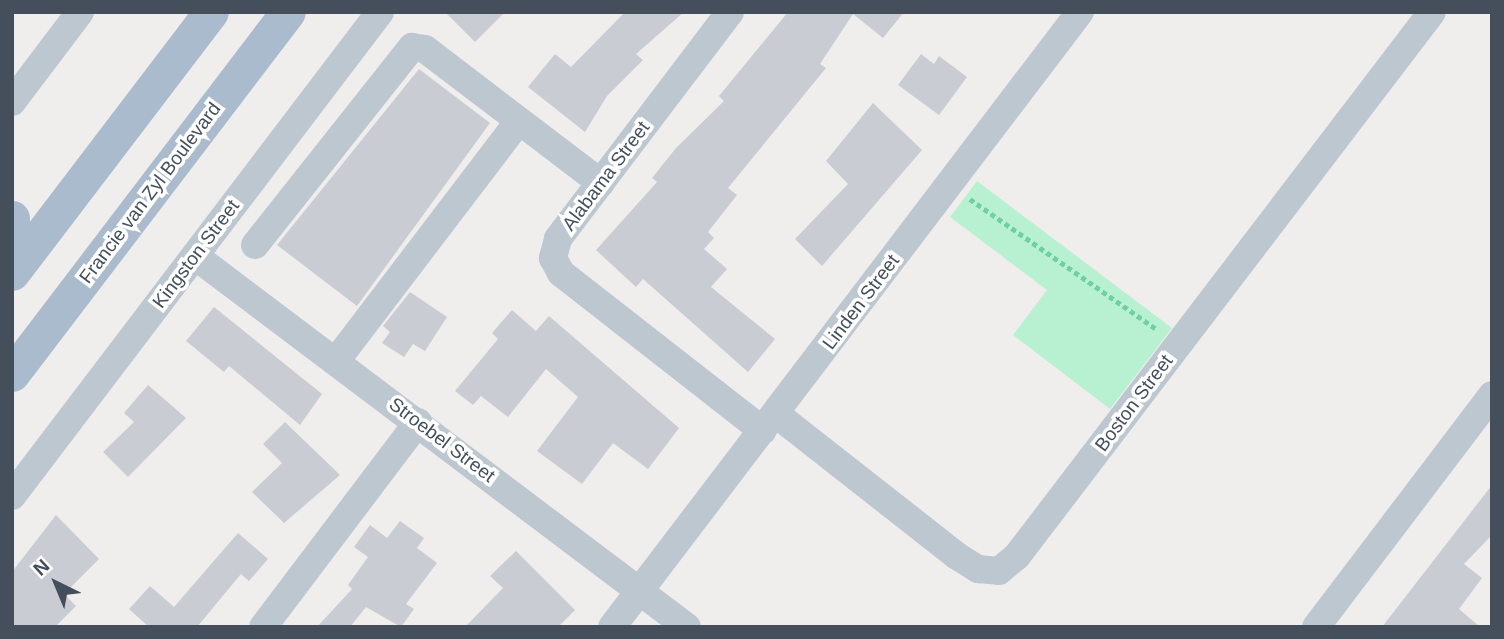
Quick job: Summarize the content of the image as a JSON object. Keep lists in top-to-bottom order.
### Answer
{
  "streets": {
    "main road": ["Francie van Zyl Boulevard"],
    "street": [
      "Alabama Street",
      "Kingston Street",
      "Linden Street",
      "Boston Street",
      "Stroebel Street"
    ]
  },
  "crossings": [
    ["Alabama Street", "Linden Street"],
    ["Alabama Street", "Boston Street"],
    ["Kingston Street", "Stroebel Street"],
    ["Linden Street", "Boston Street"],
    ["Linden Street", "Stroebel Street"]
  ],
  "north": "top left"
}
